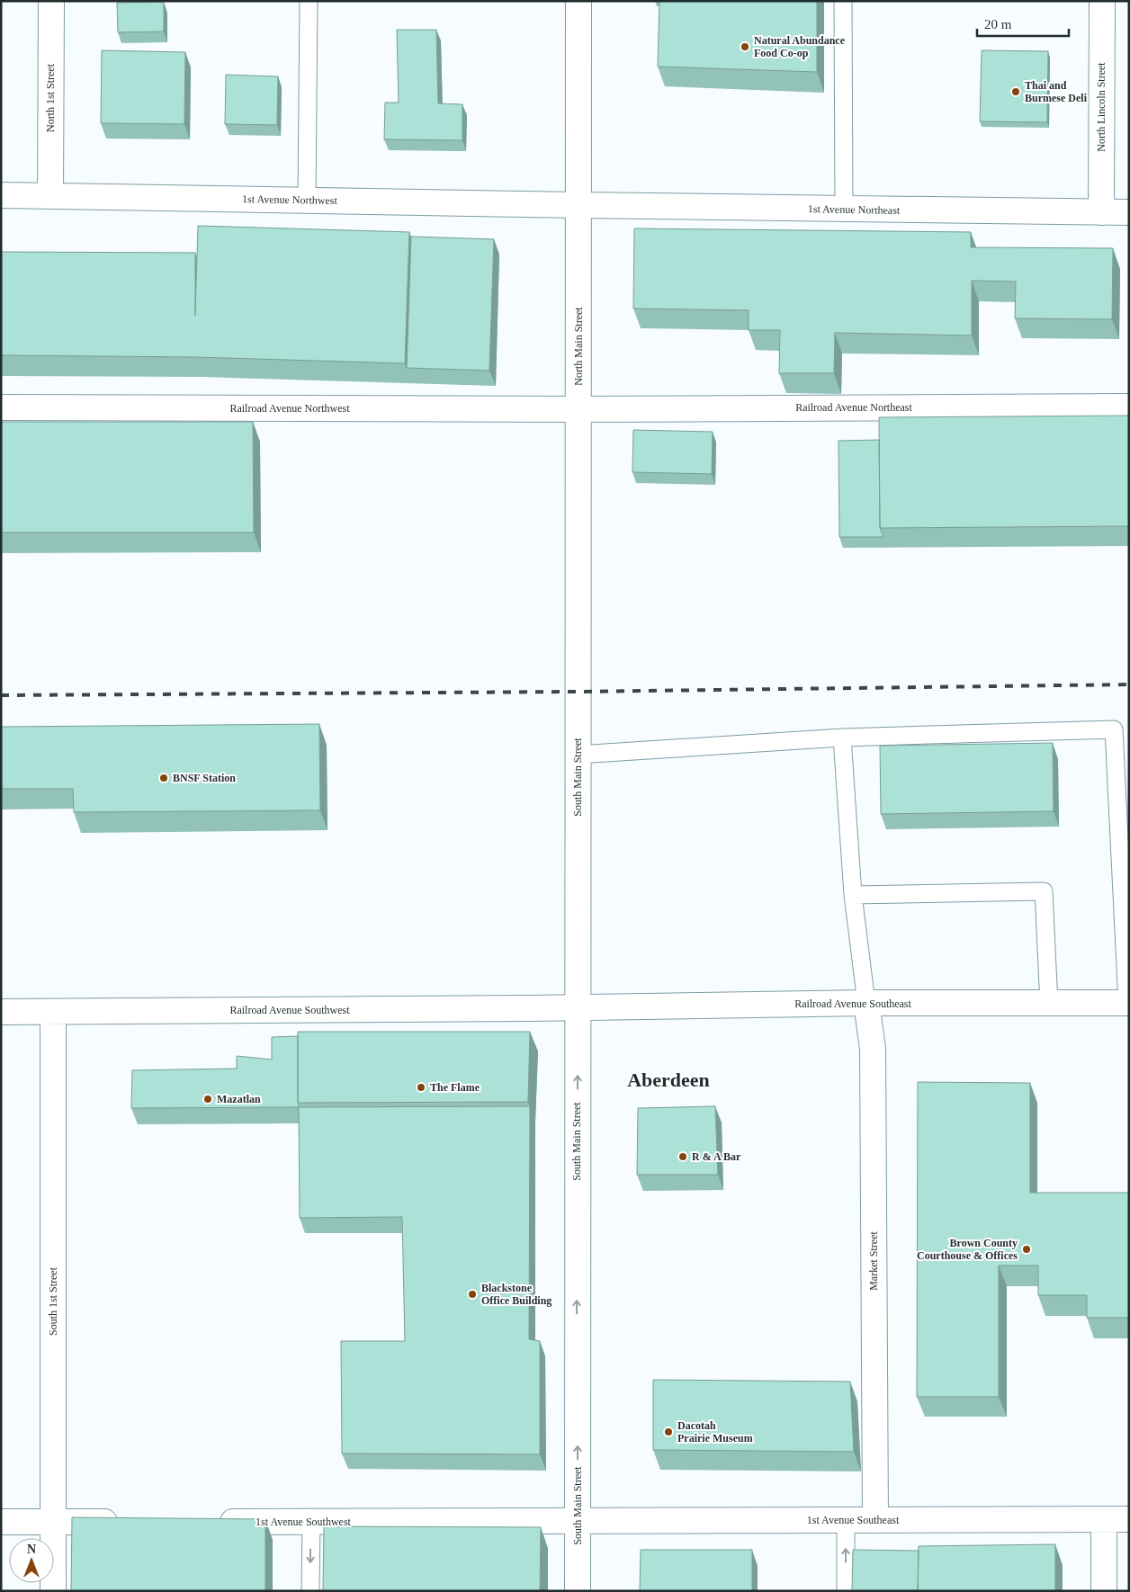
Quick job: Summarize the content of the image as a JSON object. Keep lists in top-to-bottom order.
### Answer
{
  "streets": {
    "street": [
      "North 1st Street",
      "North Lincoln Street",
      "1st Avenue Northwest",
      "1st Avenue Northeast",
      "North Main Street",
      "Railroad Avenue Northeast",
      "Railroad Avenue Northwest",
      "South Main Street",
      "Railroad Avenue Southeast",
      "Railroad Avenue Southwest",
      "Market Street",
      "South 1st Street",
      "1st Avenue Southeast",
      "1st Avenue Southwest"
    ]
  },
  "crossings": [
    ["North 1st Street", "1st Avenue Northwest"],
    ["North Lincoln Street", "1st Avenue Northeast"],
    ["1st Avenue Northwest", "1st Avenue Northeast"],
    ["1st Avenue Northwest", "North Main Street"],
    ["1st Avenue Northeast", "North Main Street"],
    ["North Main Street", "Railroad Avenue Northeast"],
    ["North Main Street", "Railroad Avenue Northwest"],
    ["North Main Street", "South Main Street"],
    ["Railroad Avenue Northeast", "Railroad Avenue Northwest"],
    ["South Main Street", "Railroad Avenue Southeast"],
    ["South Main Street", "Railroad Avenue Southwest"],
    ["South Main Street", "1st Avenue Southeast"],
    ["South Main Street", "1st Avenue Southwest"],
    ["Railroad Avenue Southeast", "Railroad Avenue Southwest"],
    ["Railroad Avenue Southeast", "Market Street"],
    ["Railroad Avenue Southwest", "South 1st Street"],
    ["Market Street", "1st Avenue Southeast"],
    ["1st Avenue Southeast", "1st Avenue Southwest"]
  ],
  "one_way": ["South Main Street"],
  "districts": ["Aberdeen"],
  "places": [
    "Natural Abundance Food Co-op",
    "Thai and Burmese Deli",
    "BNSF Station",
    "The Flame",
    "Mazatlan",
    "R & A Bar",
    "Brown County Courthouse & Offices",
    "Blackstone Office Building",
    "Dacotah Prairie Museum"
  ],
  "scale_bar": "20 m",
  "north": "top"
}
